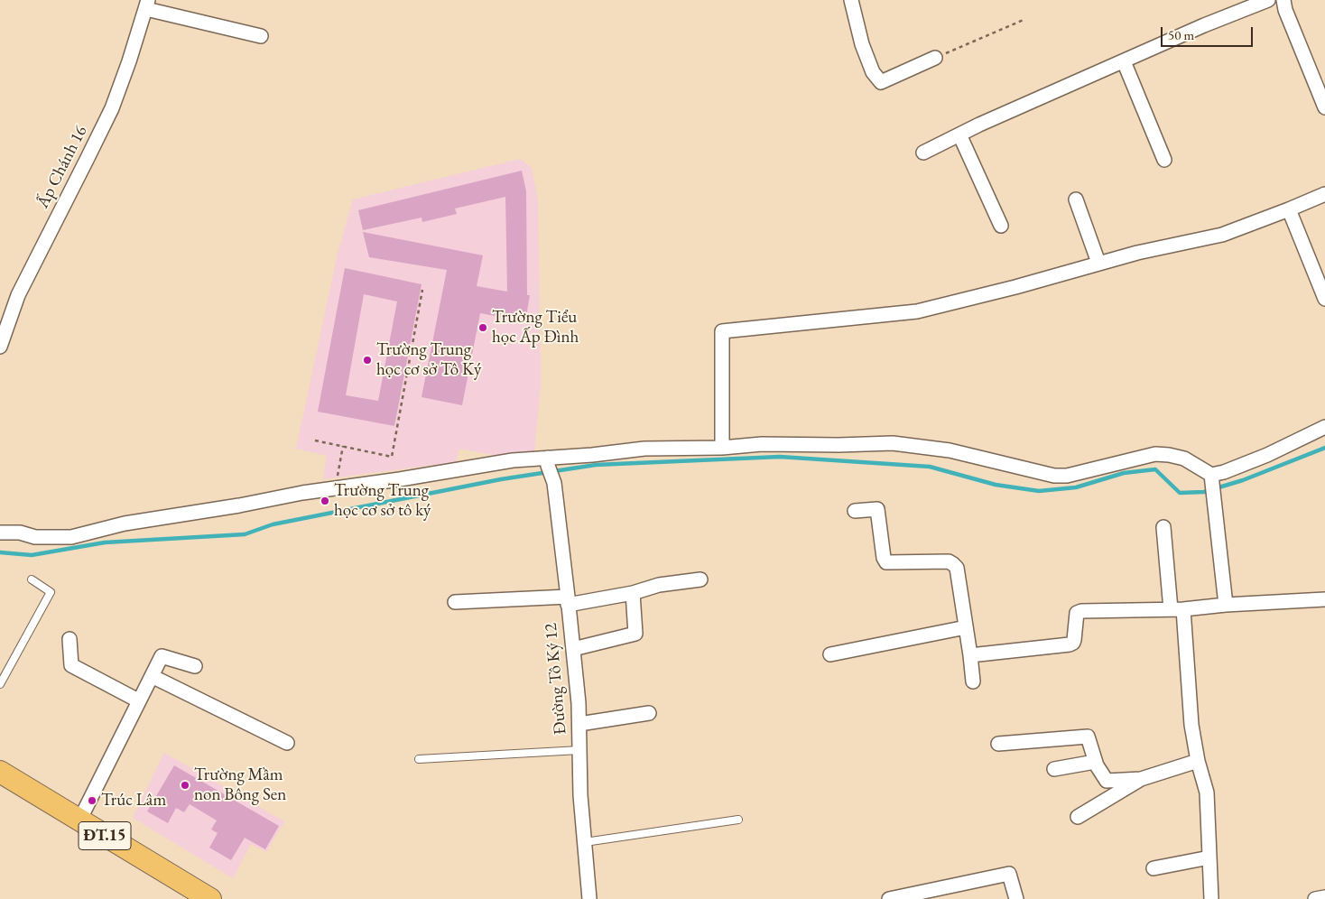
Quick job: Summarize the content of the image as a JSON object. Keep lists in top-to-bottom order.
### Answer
{
  "streets": {
    "main road": ["ĐT.15"],
    "street": ["Ấp Chánh 16", "Đường Tô Ký 12"]
  },
  "places": [
    "Trường Tiểu học Ấp Đình",
    "Trường Trung học cơ sở Tô Ký",
    "Trường Trung học cơ sở tô ký",
    "Trường Mầm non Bông Sen",
    "Trúc Lâm"
  ],
  "scale_bar": "50 m"
}
